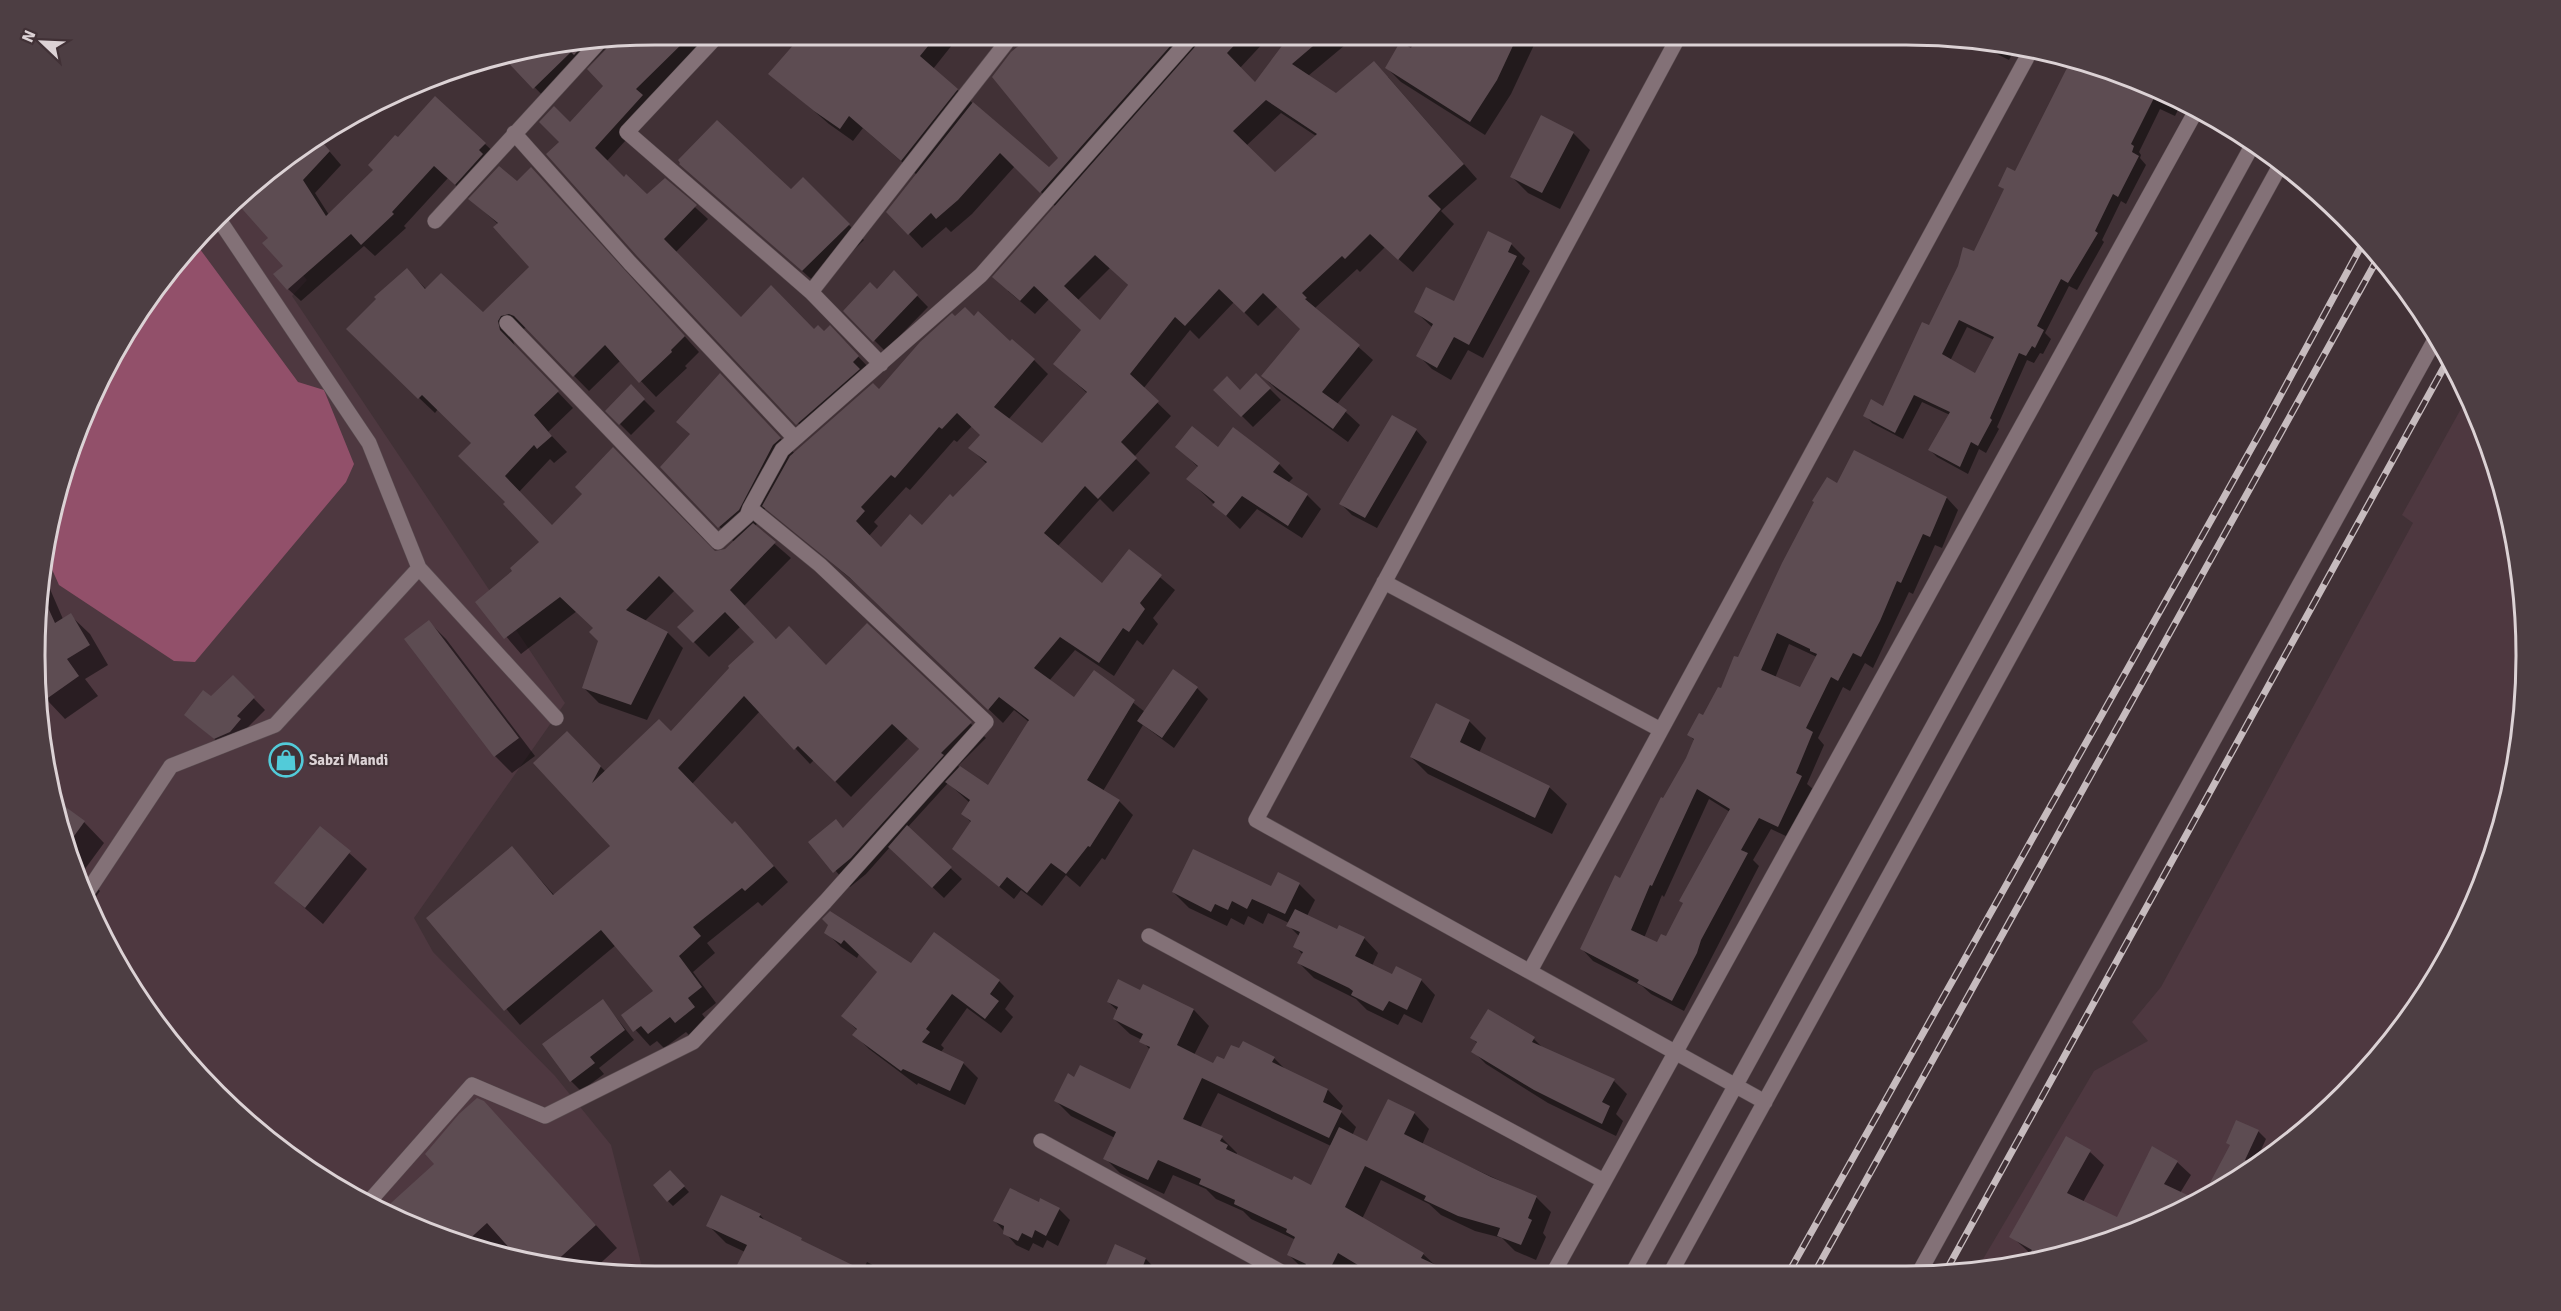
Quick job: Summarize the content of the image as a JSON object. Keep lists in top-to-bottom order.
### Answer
{
  "places": {
    "shop": ["Sabzi Mandi"]
  },
  "north": "top left"
}
